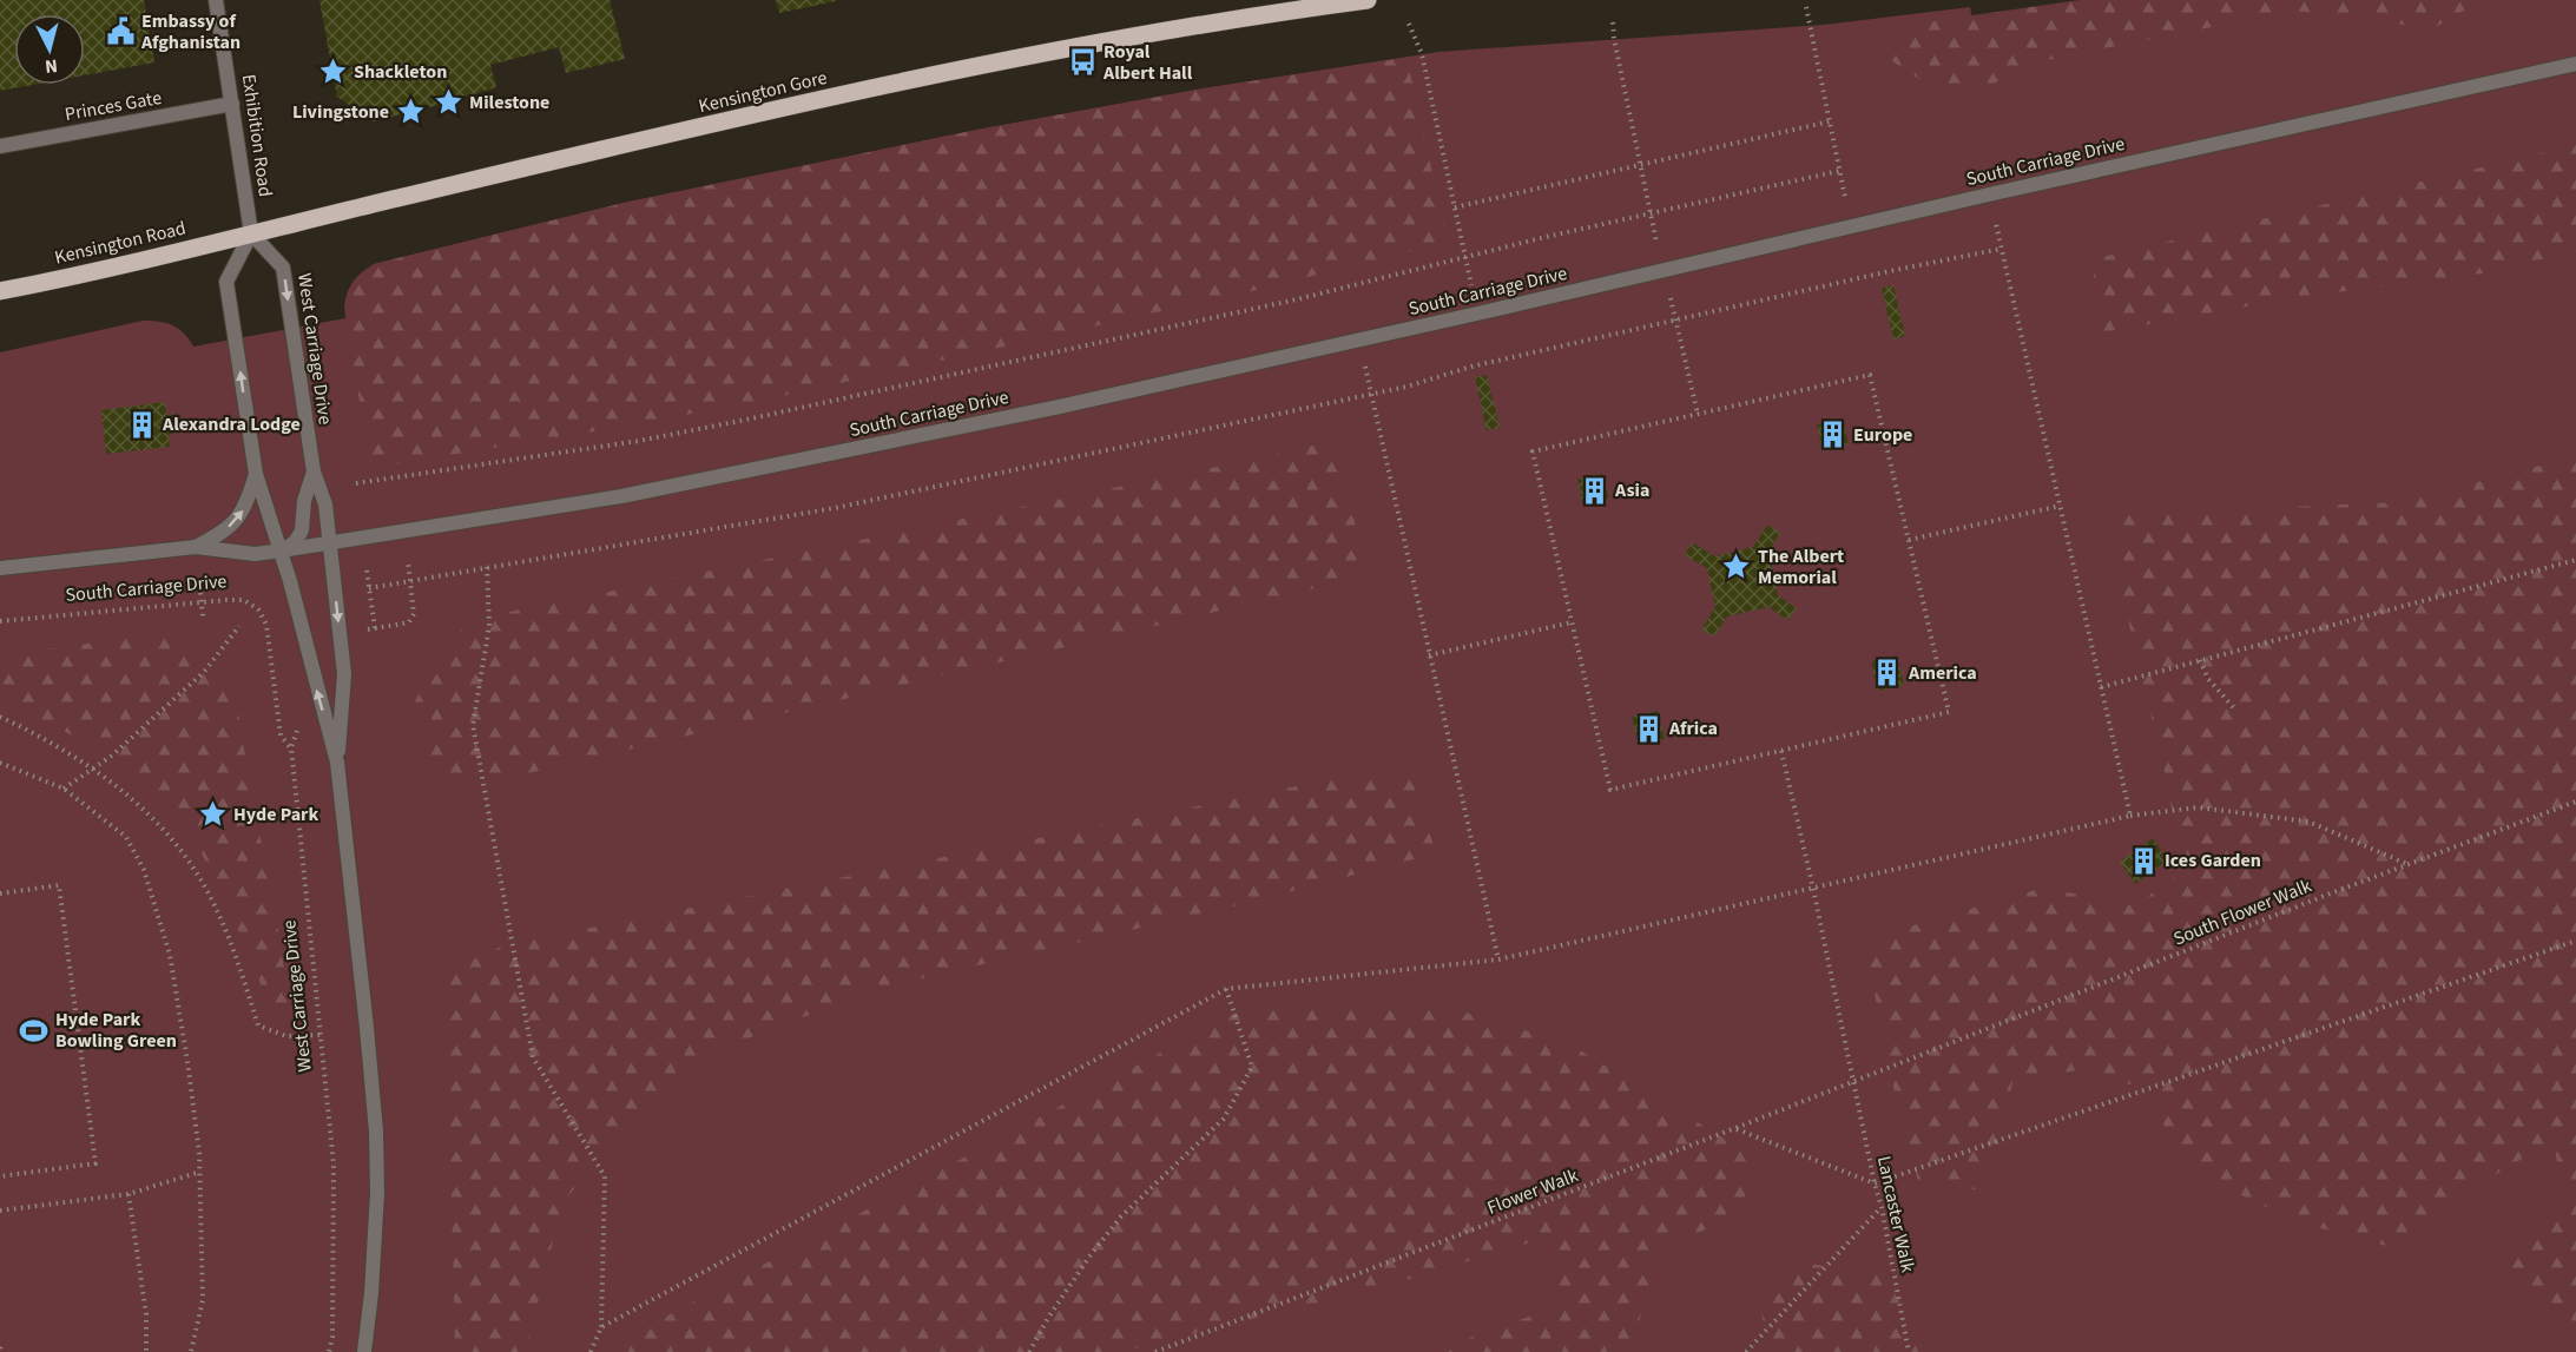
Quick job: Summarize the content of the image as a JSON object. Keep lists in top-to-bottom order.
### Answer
{
  "streets": {
    "main road": ["Kensington Gore", "Kensington Road"],
    "street": [
      "Princes Gate",
      "Exhibition Road",
      "South Carriage Drive",
      "West Carriage Drive"
    ],
    "path": ["South Flower Walk", "Flower Walk", "Lancaster Walk"]
  },
  "crossings": [
    ["Kensington Gore", "Exhibition Road"],
    ["Kensington Gore", "Kensington Road"],
    ["Kensington Gore", "West Carriage Drive"],
    ["Princes Gate", "Exhibition Road"],
    ["Exhibition Road", "Kensington Road"],
    ["Exhibition Road", "West Carriage Drive"],
    ["South Carriage Drive", "West Carriage Drive"],
    ["Kensington Road", "West Carriage Drive"],
    ["South Flower Walk", "Flower Walk"],
    ["Flower Walk", "Lancaster Walk"]
  ],
  "places": {
    "public building": ["Embassy of Afghanistan"],
    "bus stop": ["Royal Albert Hall"],
    "place": [
      "Shackleton",
      "Milestone",
      "Livingstone",
      "The Albert Memorial",
      "Hyde Park"
    ],
    "building": [
      "Alexandra Lodge",
      "Europe",
      "Asia",
      "America",
      "Africa",
      "Ices Garden"
    ],
    "sports": ["Hyde Park Bowling Green"]
  },
  "north": "bottom"
}
